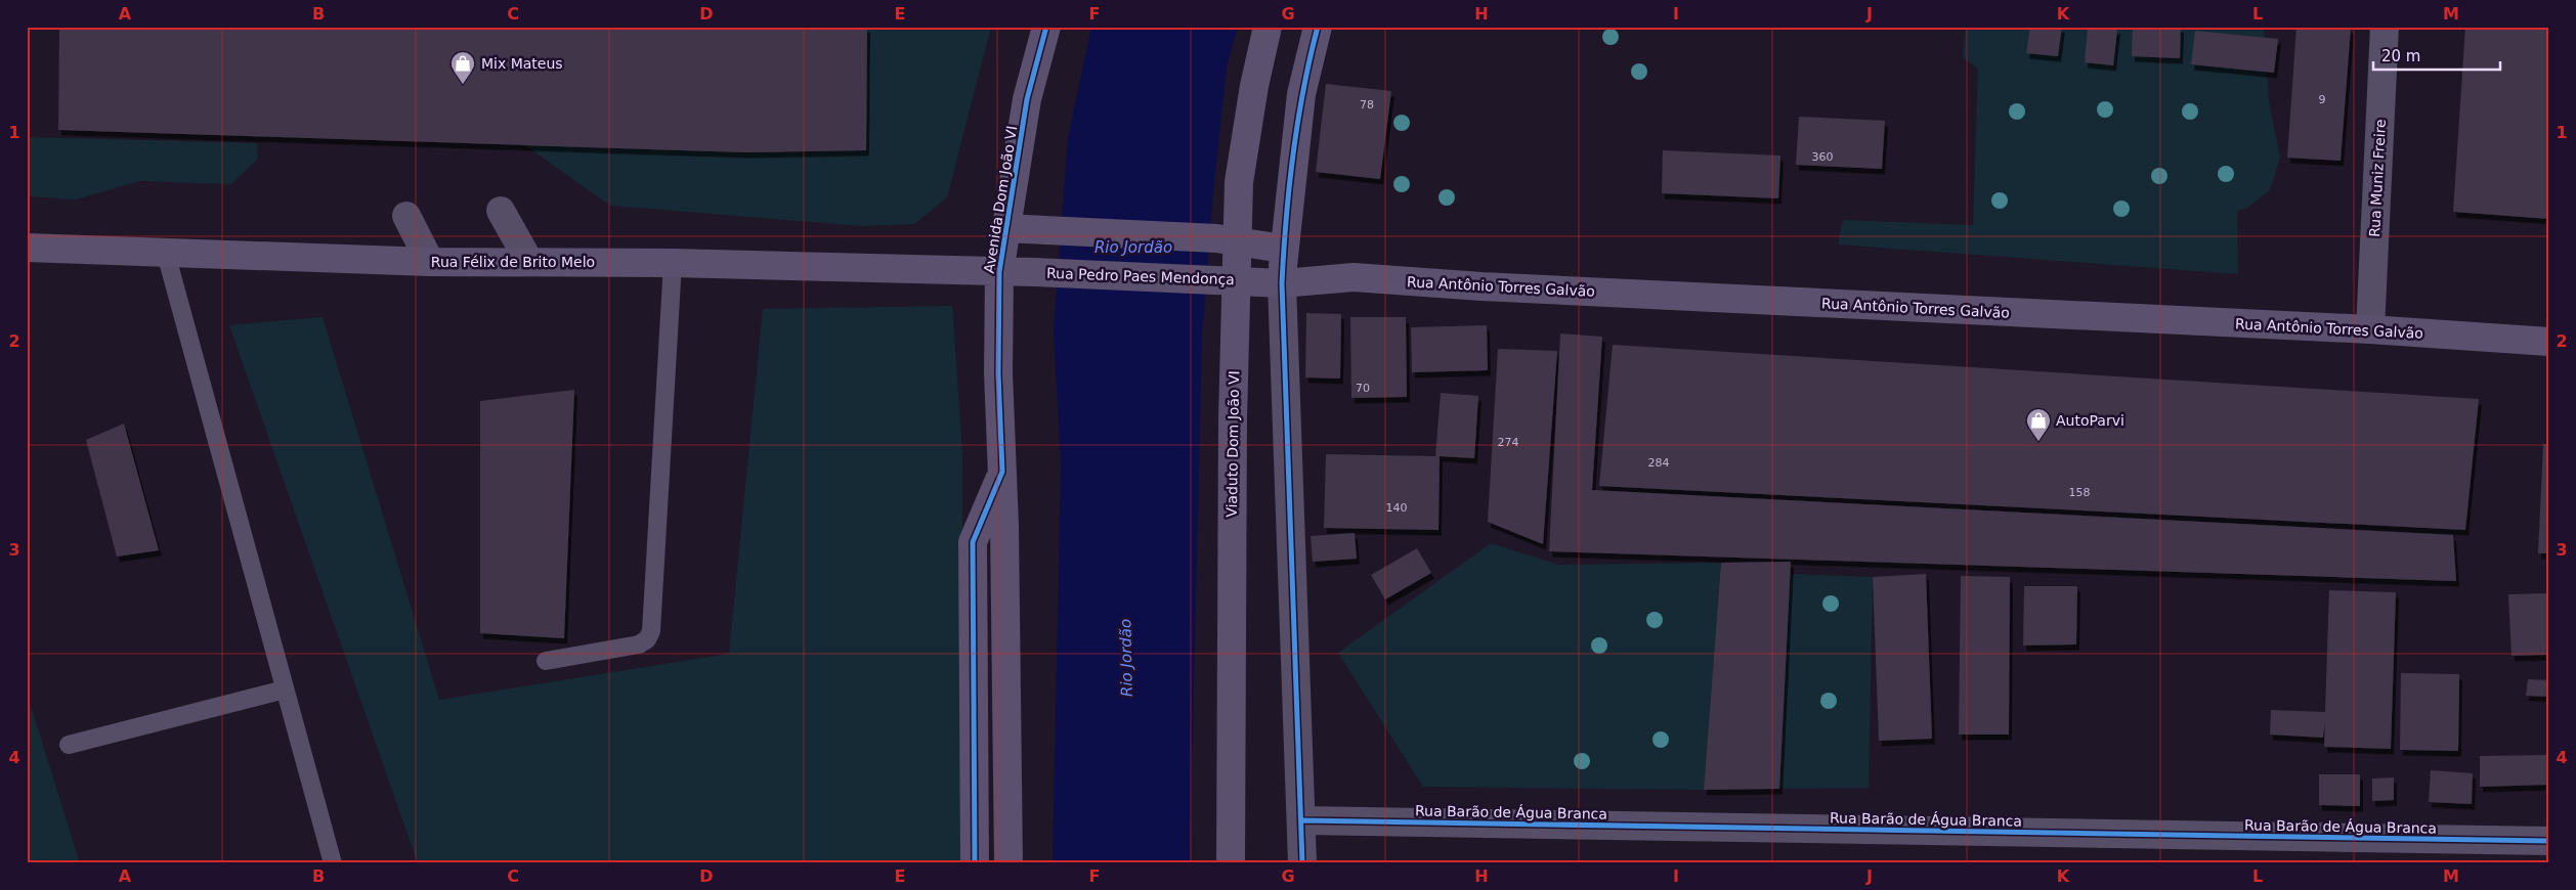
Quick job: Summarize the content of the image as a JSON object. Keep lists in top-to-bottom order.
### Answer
{
  "streets": {
    "main road": [
      "Avenida Dom João VI",
      "Rua Félix de Brito Melo",
      "Rua Pedro Paes Mendonça",
      "Rua Antônio Torres Galvão",
      "Viaduto Dom João VI"
    ],
    "street": ["Rua Muniz Freire", "Rua Barão de Água Branca"]
  },
  "crossings": [
    ["Rua Muniz Freire", "Rua Antônio Torres Galvão"],
    ["Avenida Dom João VI", "Rua Félix de Brito Melo"],
    ["Avenida Dom João VI", "Rua Pedro Paes Mendonça"],
    ["Rua Félix de Brito Melo", "Rua Pedro Paes Mendonça"],
    ["Rua Pedro Paes Mendonça", "Rua Antônio Torres Galvão"]
  ],
  "water": ["Rio Jordão"],
  "places": {
    "shop": ["Mix Mateus", "AutoParvi"]
  },
  "house_numbers": [
    "9",
    "78",
    "360",
    "70",
    "274",
    "284",
    "158",
    "140"
  ],
  "scale_bar": "20 m",
  "grid": {
    "columns": [
      "A",
      "B",
      "C",
      "D",
      "E",
      "F",
      "G",
      "H",
      "I",
      "J",
      "K",
      "L",
      "M"
    ],
    "rows": [
      "1",
      "2",
      "3",
      "4"
    ]
  }
}
